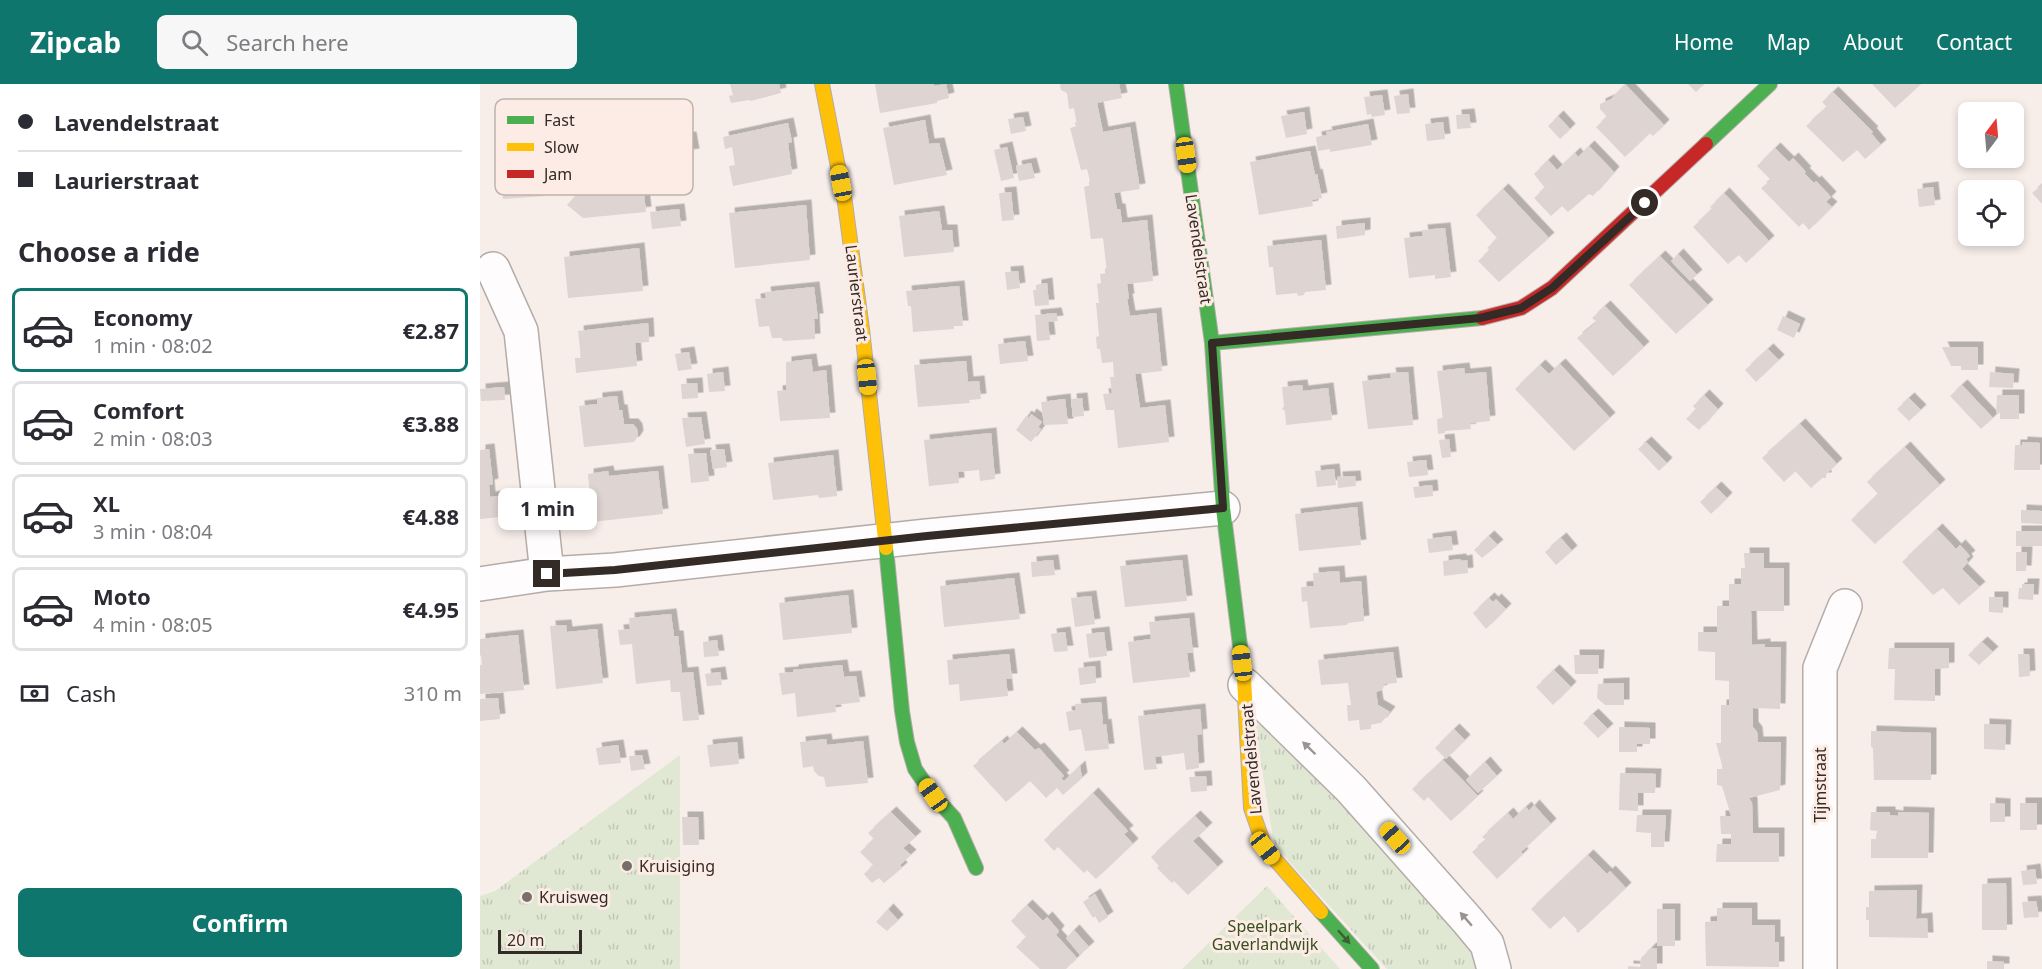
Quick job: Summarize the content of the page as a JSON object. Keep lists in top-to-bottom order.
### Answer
{
  "streets": {
    "street": ["Lavendelstraat", "Laurierstraat", "Tijmstraat"]
  },
  "parks": ["Speelpark Gaverlandwijk"],
  "places": ["Kruisiging", "Kruisweg"],
  "legend": ["Fast", "Slow", "Jam"],
  "scale_bar": "20 m",
  "north": "top",
  "page": {
    "header": "Zipcab",
    "search": "Search here",
    "nav": [
      "Home",
      "Map",
      "About",
      "Contact"
    ],
    "banner": ["Lavendelstraat", "Laurierstraat"],
    "heading": "Choose a ride",
    "list": [
      {
        "name": "Economy",
        "note": "1 min · 08:02",
        "value": "€2.87"
      },
      {
        "name": "Comfort",
        "note": "2 min · 08:03",
        "value": "€3.88"
      },
      {
        "name": "XL",
        "note": "3 min · 08:04",
        "value": "€4.88"
      },
      {
        "name": "Moto",
        "note": "4 min · 08:05",
        "value": "€4.95"
      }
    ],
    "bubble": "1 min",
    "pay": ["Cash", "310 m"],
    "buttons": "Confirm",
    "scale": "20 m"
  }
}
